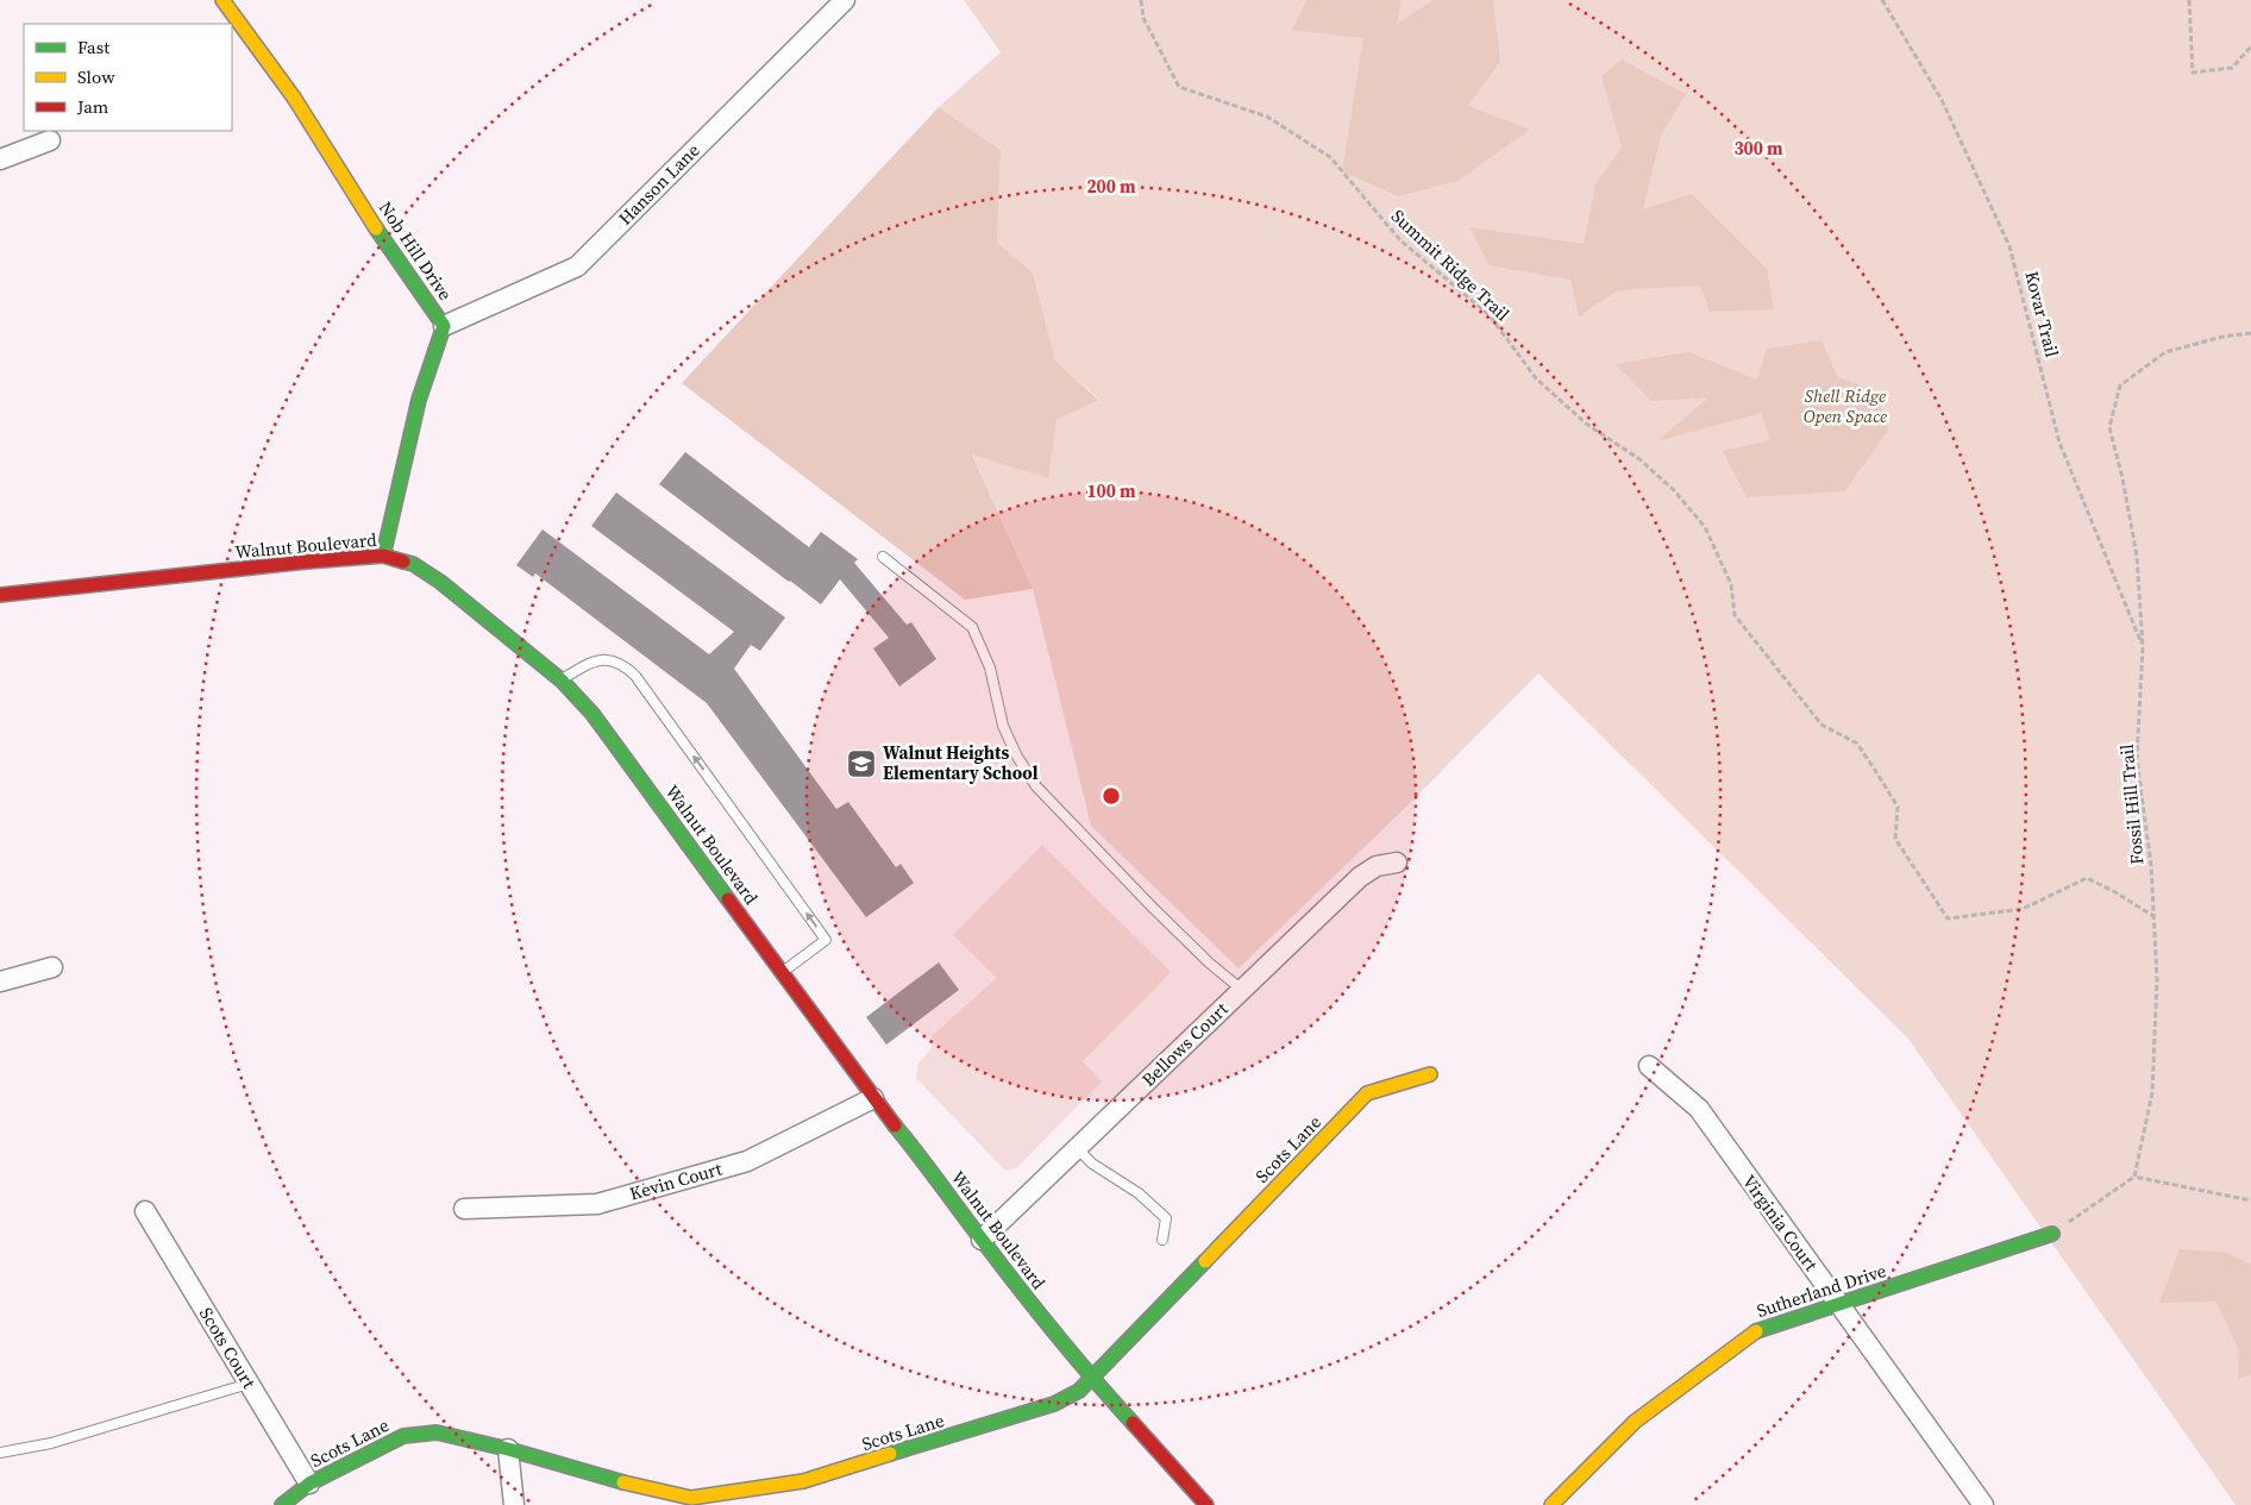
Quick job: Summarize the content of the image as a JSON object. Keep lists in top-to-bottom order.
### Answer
{
  "streets": {
    "street": [
      "Hanson Lane",
      "Nob Hill Drive",
      "Walnut Boulevard",
      "Bellows Court",
      "Scots Lane",
      "Kevin Court",
      "Virginia Court",
      "Sutherland Drive",
      "Scots Court"
    ],
    "path": ["Summit Ridge Trail", "Kovar Trail", "Fossil Hill Trail"]
  },
  "crossings": [
    ["Hanson Lane", "Nob Hill Drive"],
    ["Nob Hill Drive", "Walnut Boulevard"],
    ["Summit Ridge Trail", "Fossil Hill Trail"],
    ["Kovar Trail", "Fossil Hill Trail"],
    ["Walnut Boulevard", "Bellows Court"],
    ["Walnut Boulevard", "Scots Lane"],
    ["Walnut Boulevard", "Kevin Court"],
    ["Scots Lane", "Scots Court"],
    ["Virginia Court", "Sutherland Drive"]
  ],
  "parks": ["Shell Ridge Open Space"],
  "places": {
    "school or university": ["Walnut Heights Elementary School"]
  },
  "legend": ["Fast", "Slow", "Jam"],
  "rings": ["300 m", "200 m", "100 m"]
}
